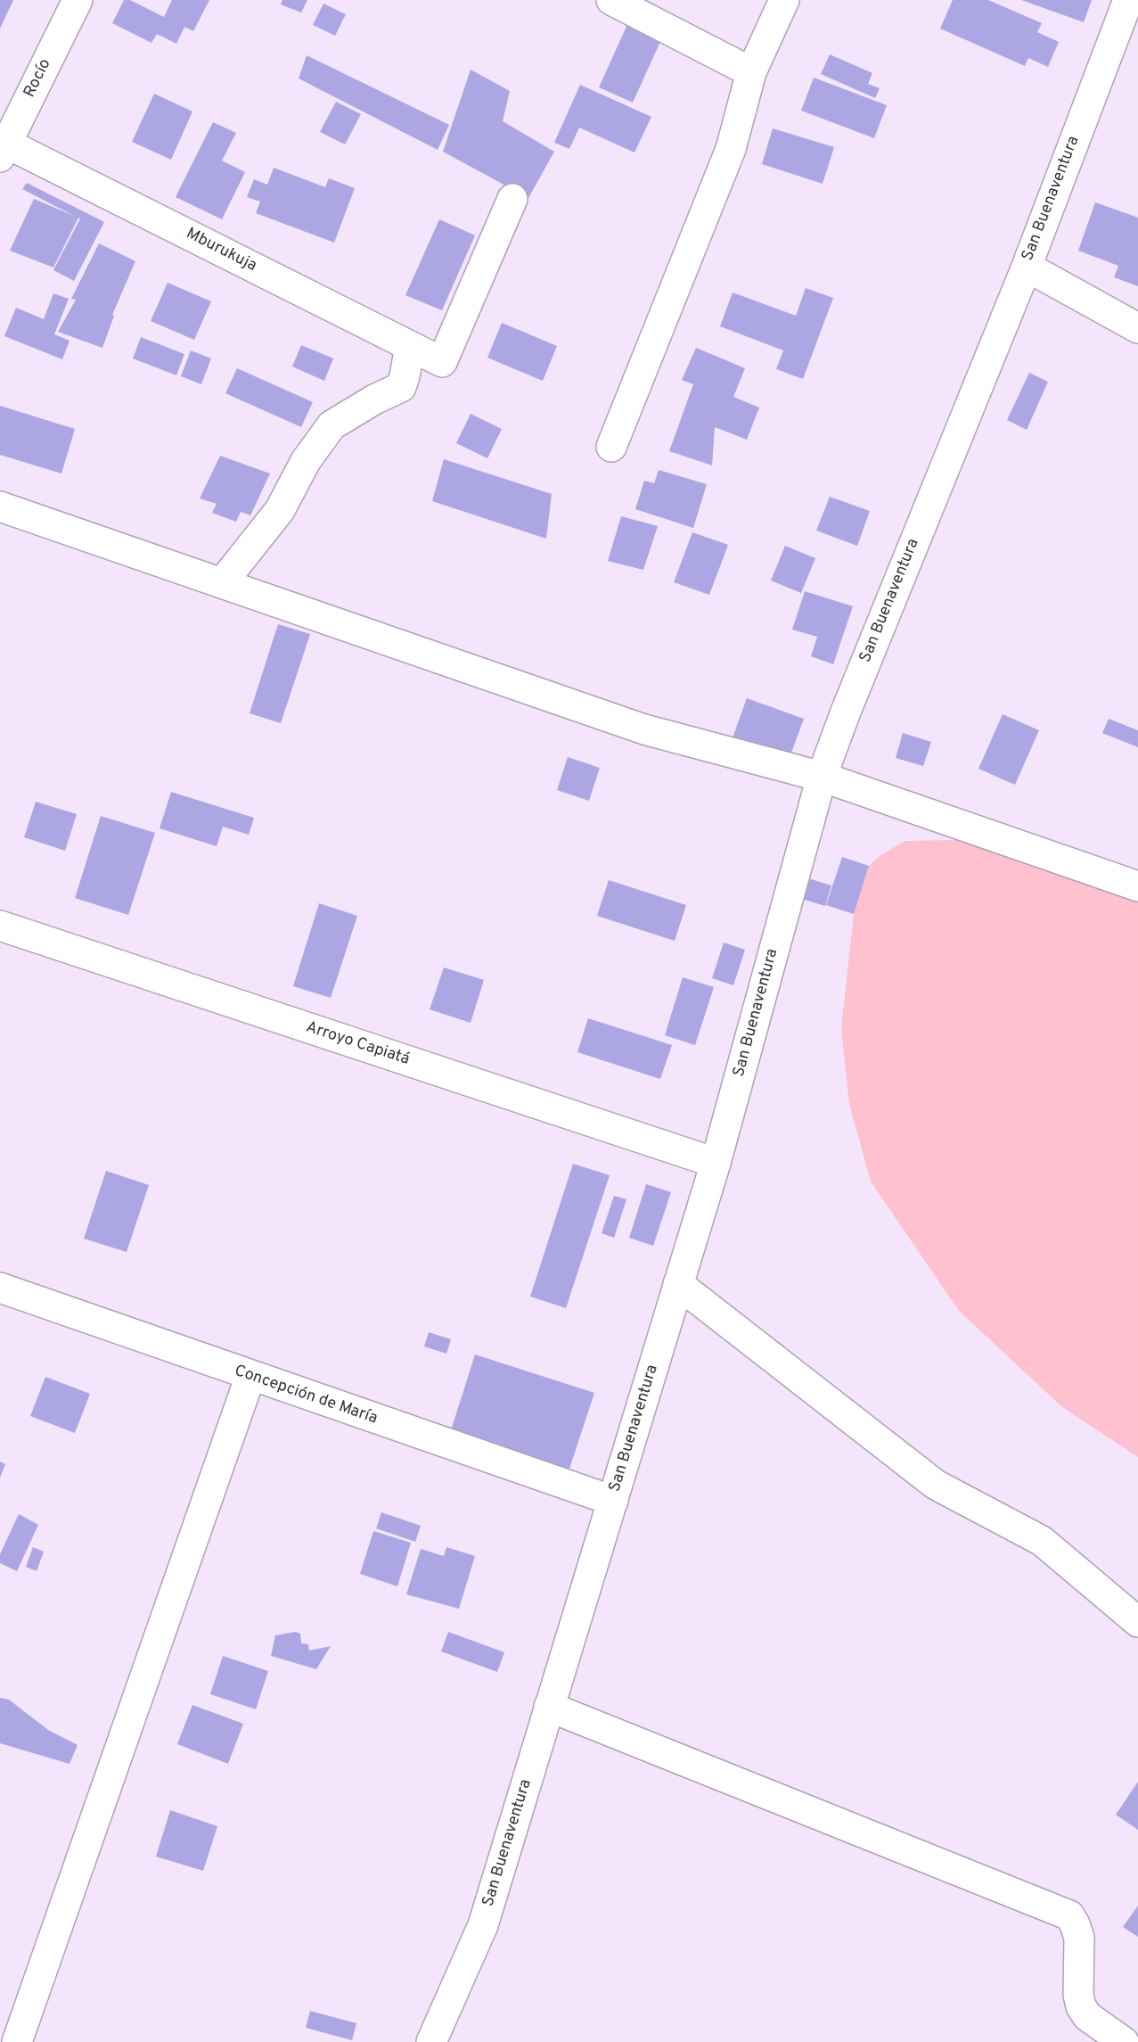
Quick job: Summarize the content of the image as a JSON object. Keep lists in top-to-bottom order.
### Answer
{
  "streets": {
    "street": [
      "Rocío",
      "San Buenaventura",
      "Mburukuja",
      "Arroyo Capiatá",
      "Concepción de María"
    ]
  },
  "crossings": [
    ["Rocío", "Mburukuja"],
    ["San Buenaventura", "Arroyo Capiatá"],
    ["San Buenaventura", "Concepción de María"]
  ]
}
